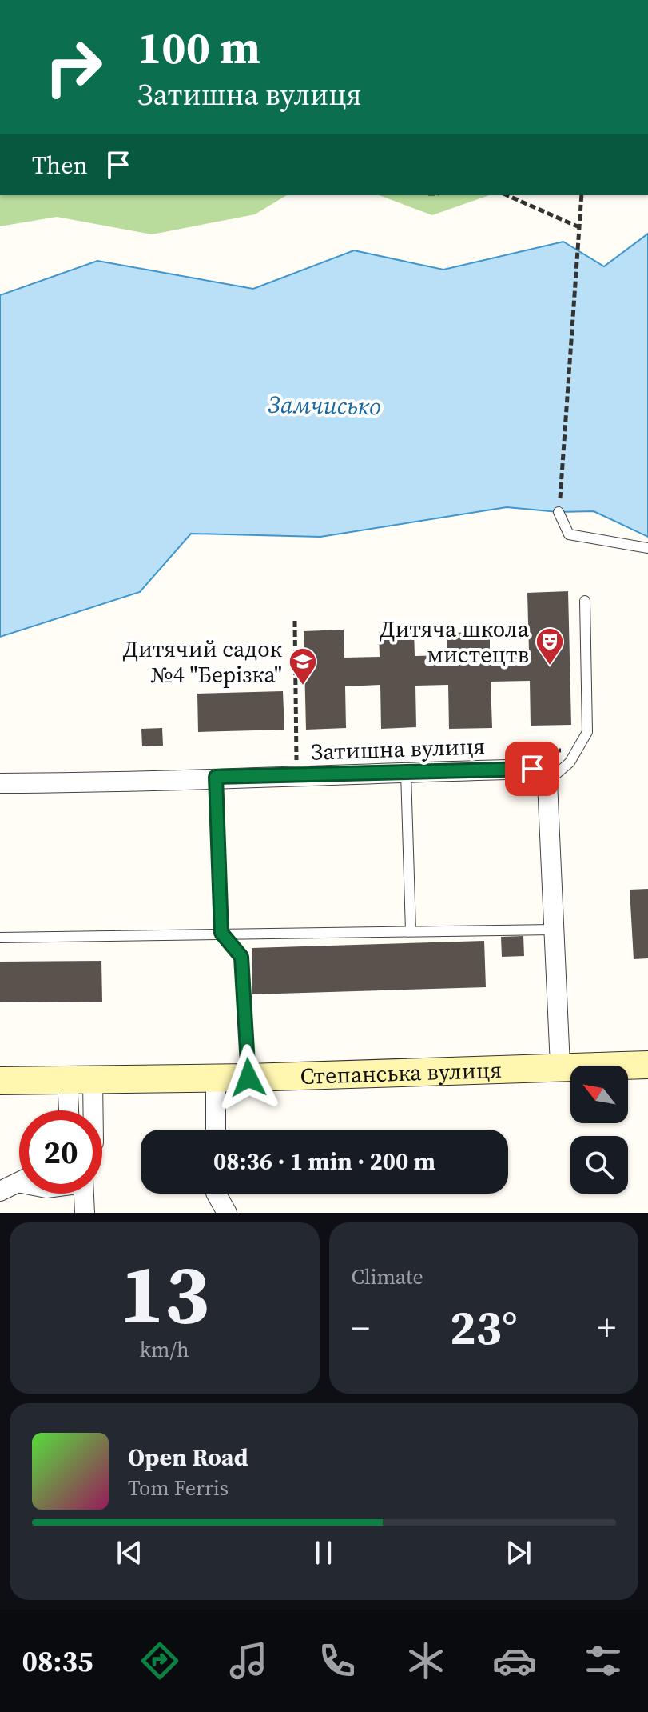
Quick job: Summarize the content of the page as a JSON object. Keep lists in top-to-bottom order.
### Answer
{
  "streets": {
    "main road": ["Степанська вулиця"],
    "street": ["Затишна вулиця"]
  },
  "water": ["Замчисько"],
  "places": {
    "theatre": ["Дитяча школа мистецтв"],
    "school or university": ["Дитячий садок №4 \"Берізка\""]
  },
  "north": "top left",
  "page": {
    "turn": ["100 m", "Затишна вулиця"],
    "then": "Then",
    "limit": "20",
    "trip": "08:36 · 1 min · 200 m",
    "tile": [
      ["13", "km/h"],
      "Climate"
    ],
    "heat": ["−", "23°", "+"],
    "song": ["Open Road", "Tom Ferris"],
    "tabs": "08:35"
  }
}
